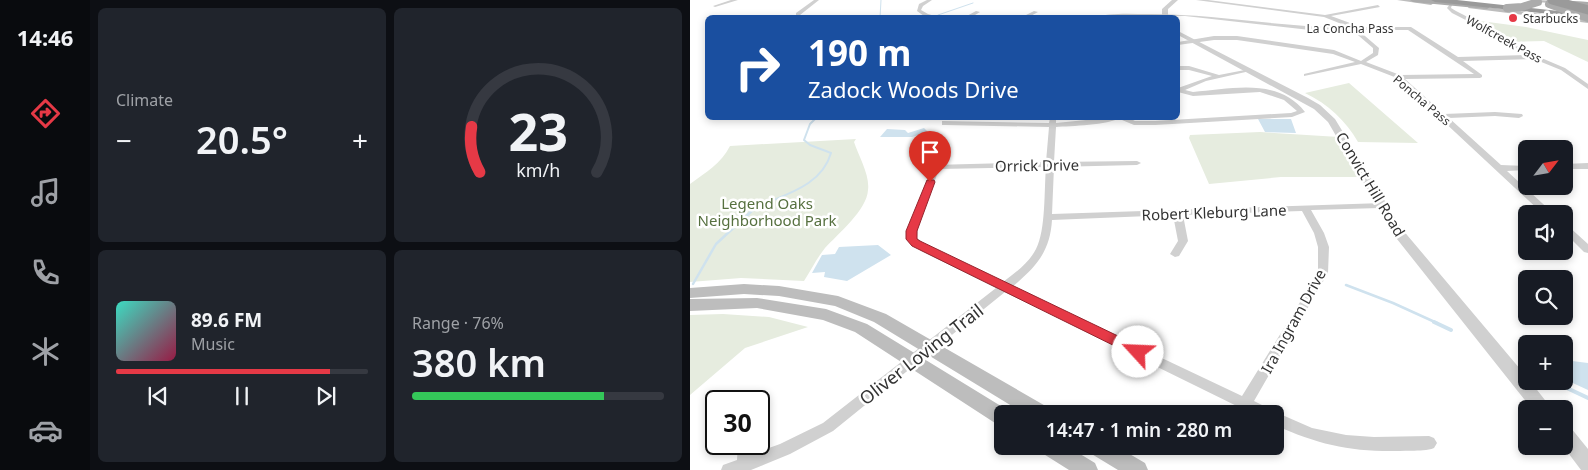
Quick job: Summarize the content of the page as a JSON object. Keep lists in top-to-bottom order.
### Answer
{
  "streets": {
    "street": [
      "La Concha Pass",
      "Wolfcreek Pass",
      "Poncha Pass",
      "Orrick Drive",
      "Convict Hill Road",
      "Robert Kleburg Lane",
      "Ira Ingram Drive",
      "Oliver Loving Trail"
    ]
  },
  "crossings": [
    ["La Concha Pass", "Poncha Pass"],
    ["Poncha Pass", "Convict Hill Road"],
    ["Orrick Drive", "Oliver Loving Trail"],
    ["Convict Hill Road", "Robert Kleburg Lane"],
    ["Robert Kleburg Lane", "Ira Ingram Drive"],
    ["Robert Kleburg Lane", "Oliver Loving Trail"]
  ],
  "parks": ["Legend Oaks Neighborhood Park"],
  "places": ["Starbucks"],
  "north": "top right",
  "page": {
    "tabs": "14:46",
    "tile": [
      "Climate",
      ["Range · 76%", "380 km"]
    ],
    "turn": ["190 m", "Zadock Woods Drive"],
    "heat": ["−", "20.5°", "+"],
    "map_buttons": ["+", "−"],
    "song": ["89.6 FM", "Music"],
    "limit": "30",
    "trip": "14:47 · 1 min · 280 m",
    "gauge": ["23", "km/h"]
  }
}
